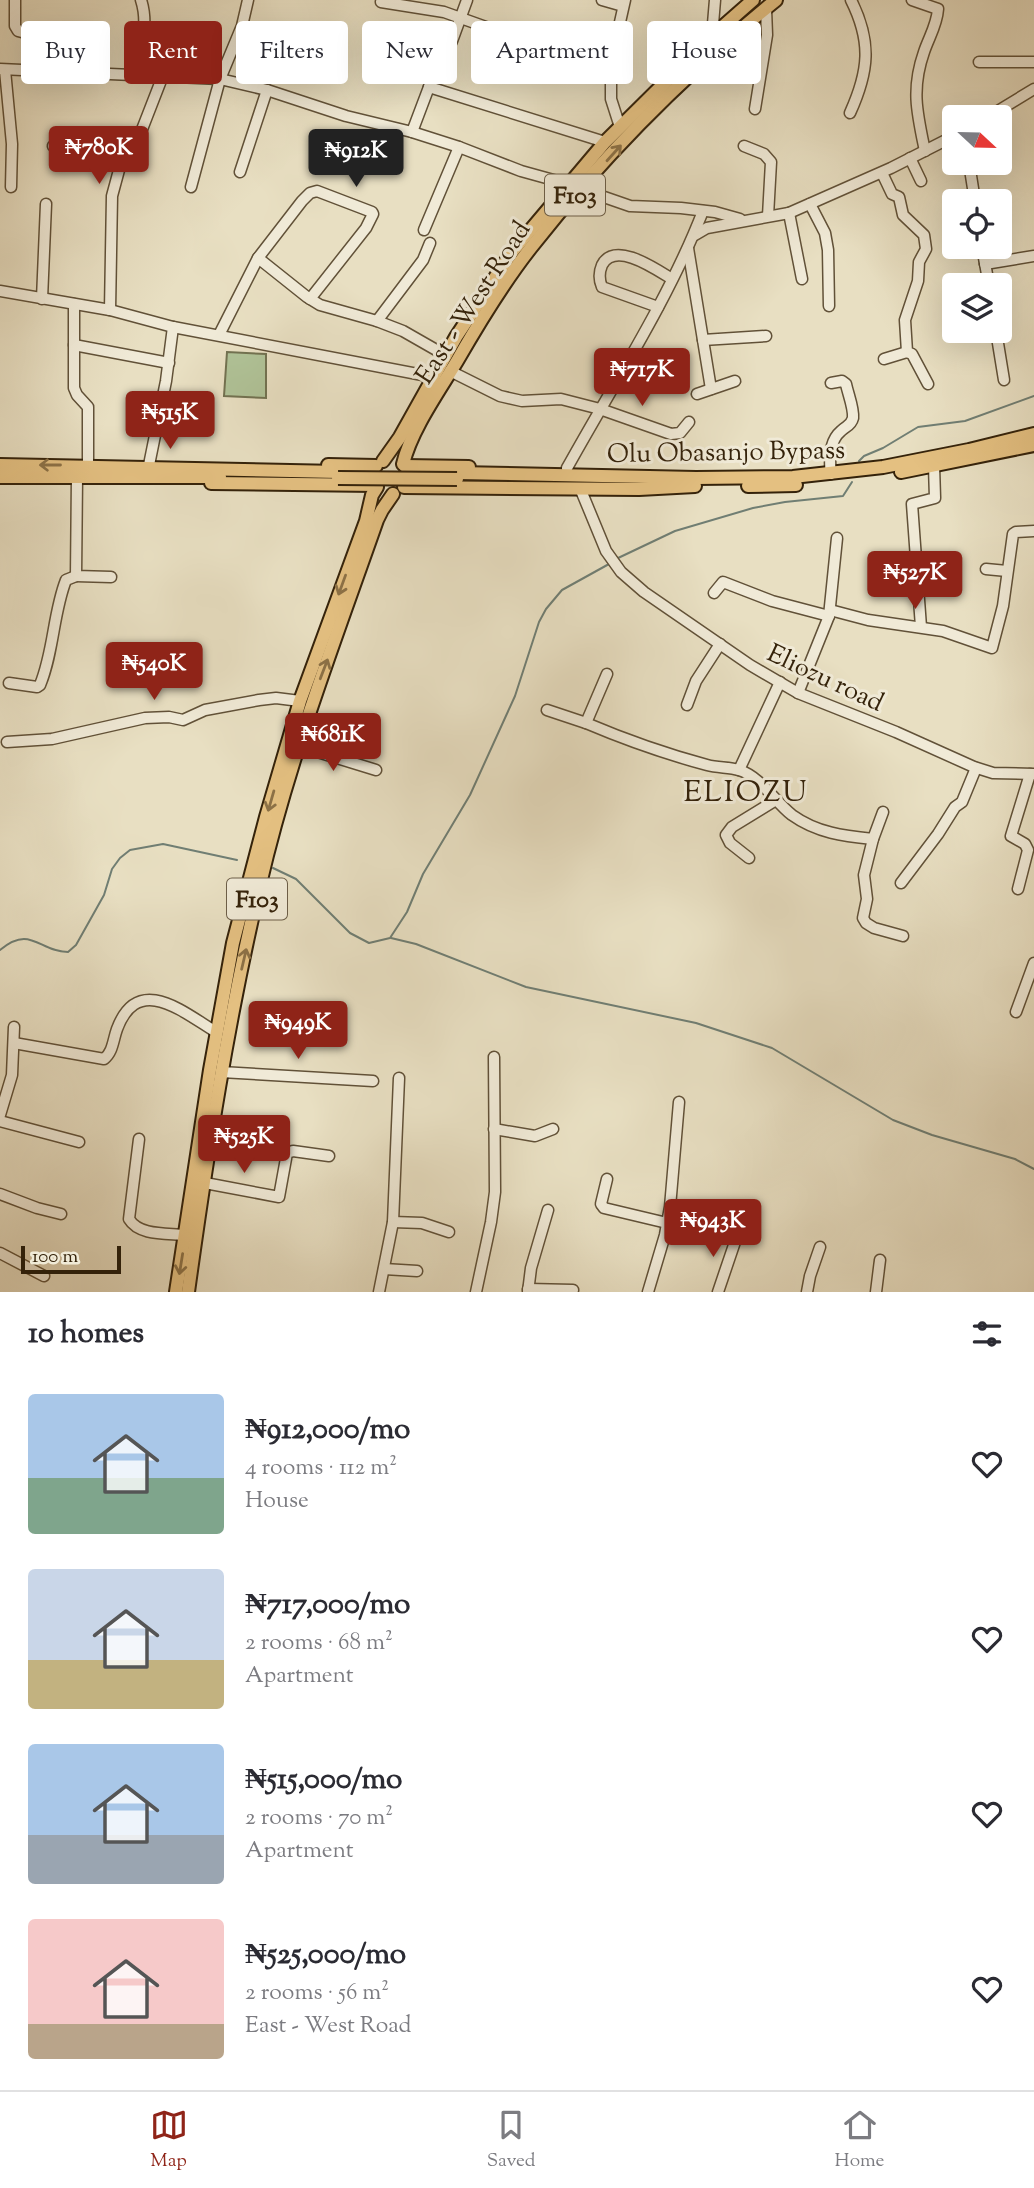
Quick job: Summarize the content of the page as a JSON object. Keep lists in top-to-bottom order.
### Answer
{
  "streets": {
    "main road": ["F103", "East - West Road", "Olu Obasanjo Bypass"],
    "street": ["Eliozu road"]
  },
  "crossings": [
    ["F103", "East - West Road"]
  ],
  "districts": ["ELIOZU"],
  "scale_bar": "100 m",
  "north": "right",
  "page": {
    "chip": [
      "Buy",
      "Rent",
      "Filters",
      "New",
      "Apartment",
      "House"
    ],
    "price": [
      "₦780K",
      "₦912K",
      "₦717K",
      "₦515K",
      "₦527K",
      "₦540K",
      "₦681K",
      "₦949K",
      "₦525K",
      "₦943K"
    ],
    "scale": "100 m",
    "heading": "10 homes",
    "list": [
      {
        "name": "₦912,000/mo",
        "note": "4 rooms · 112 m² · House"
      },
      {
        "name": "₦717,000/mo",
        "note": "2 rooms · 68 m² · Apartment"
      },
      {
        "name": "₦515,000/mo",
        "note": "2 rooms · 70 m² · Apartment"
      },
      {
        "name": "₦525,000/mo",
        "note": "2 rooms · 56 m² · East - West Road"
      }
    ],
    "tabs": ["Map", "Saved", "Home"]
  }
}
